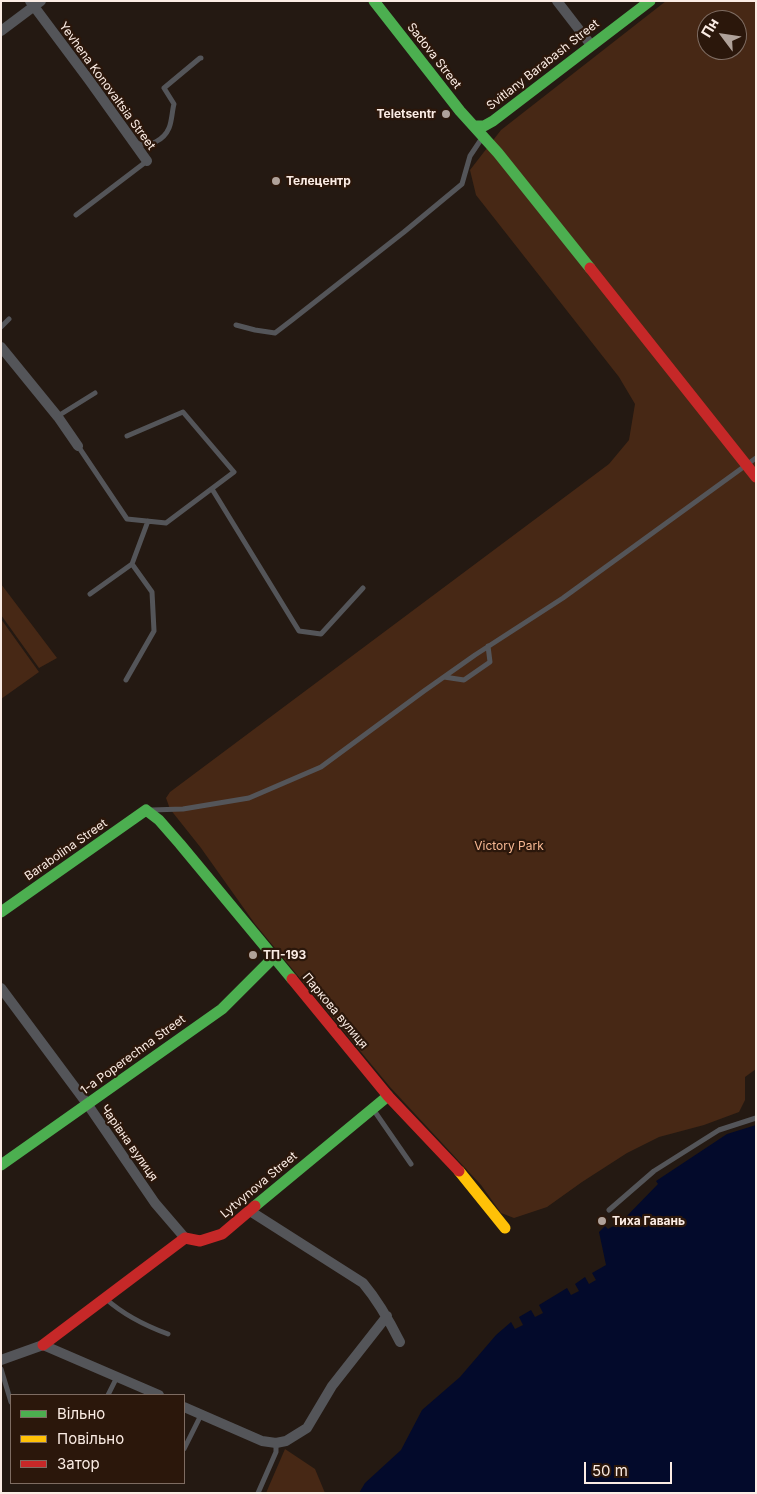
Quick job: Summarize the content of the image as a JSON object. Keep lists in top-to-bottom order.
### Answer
{
  "streets": {
    "street": [
      "Sadova Street",
      "Svitlany Barabash Street",
      "Yevhena Konovaltsia Street",
      "Barabolina Street",
      "Паркова вулиця",
      "1-a Poperechna Street",
      "Чарівна вулиця",
      "Lytvynova Street"
    ]
  },
  "crossings": [
    ["Sadova Street", "Svitlany Barabash Street"],
    ["Barabolina Street", "Паркова вулиця"],
    ["Паркова вулиця", "1-a Poperechna Street"],
    ["Паркова вулиця", "Lytvynova Street"],
    ["1-a Poperechna Street", "Чарівна вулиця"],
    ["Чарівна вулиця", "Lytvynova Street"]
  ],
  "parks": ["Victory Park"],
  "places": [
    "Teletsentr",
    "Телецентр",
    "ТП-193",
    "Тиха Гавань"
  ],
  "legend": ["Вільно", "Повільно", "Затор"],
  "scale_bar": "50 m",
  "north": "top left"
}
